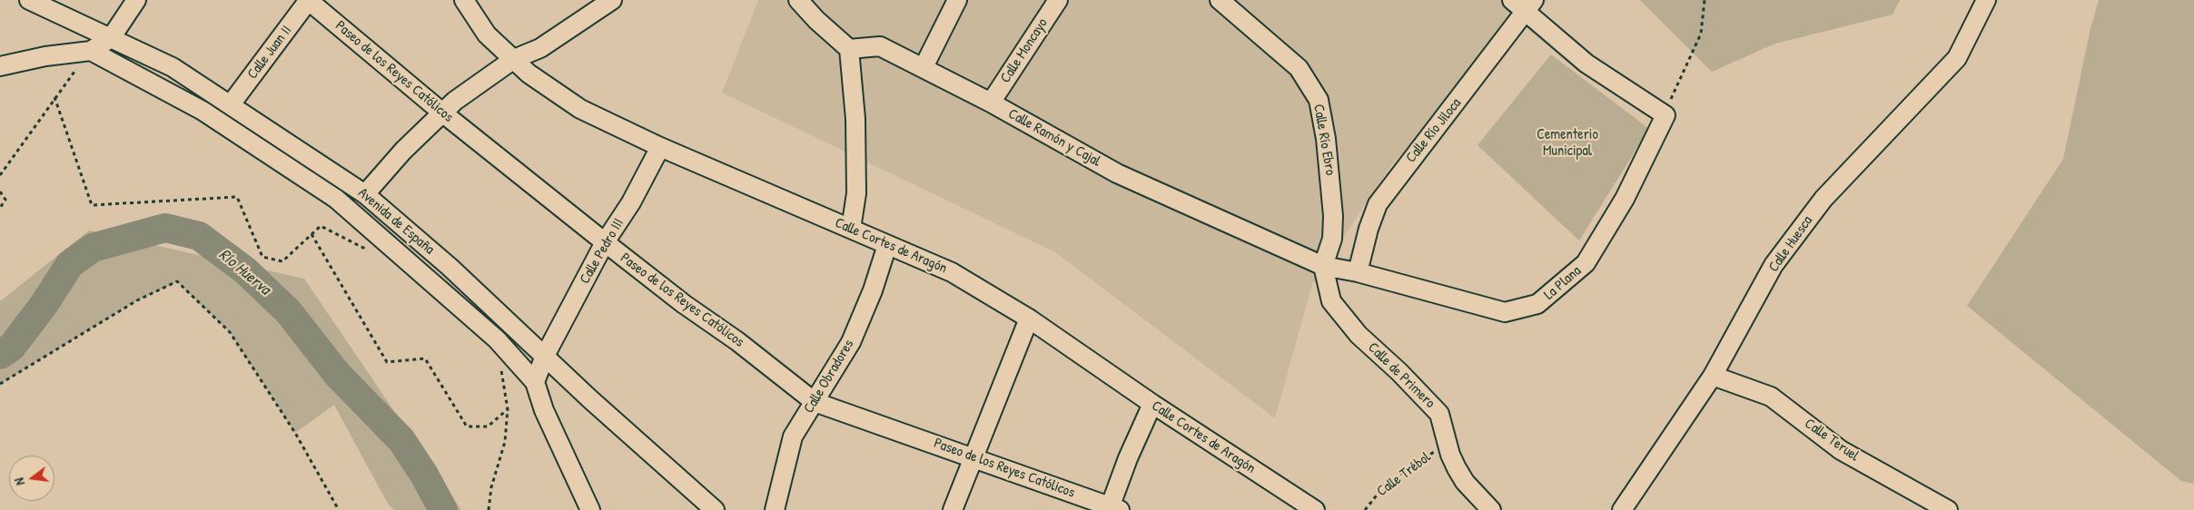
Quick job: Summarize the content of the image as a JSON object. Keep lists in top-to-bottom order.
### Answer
{
  "streets": {
    "street": [
      "Calle Moncayo",
      "Calle Juan II",
      "Paseo de los Reyes Católicos",
      "Calle Río Jiloca",
      "Calle Ramón y Cajal",
      "Calle Río Ebro",
      "Avenida de España",
      "Calle Huesca",
      "Calle Cortes de Aragón",
      "Calle Pedro III",
      "La Plana",
      "Calle de Primero",
      "Calle Obradores",
      "Calle Teruel"
    ],
    "path": ["Calle Trébol"]
  },
  "crossings": [
    ["Calle Moncayo", "Calle Ramón y Cajal"],
    ["Calle Juan II", "Paseo de los Reyes Católicos"],
    ["Calle Juan II", "Avenida de España"],
    ["Paseo de los Reyes Católicos", "Calle Pedro III"],
    ["Paseo de los Reyes Católicos", "Calle Obradores"],
    ["Calle Río Jiloca", "La Plana"],
    ["Calle Ramón y Cajal", "Calle Río Ebro"],
    ["Calle Ramón y Cajal", "La Plana"],
    ["Calle Ramón y Cajal", "Calle de Primero"],
    ["Calle Río Ebro", "La Plana"],
    ["Calle Río Ebro", "Calle de Primero"],
    ["Avenida de España", "Calle Pedro III"],
    ["Calle Huesca", "Calle Teruel"],
    ["Calle Cortes de Aragón", "Calle Pedro III"],
    ["Calle Cortes de Aragón", "Calle Obradores"],
    ["La Plana", "Calle de Primero"],
    ["Calle de Primero", "Calle Trébol"]
  ],
  "water": ["Río Huerva"],
  "parks": ["Cementerio Municipal"],
  "north": "left"
}
